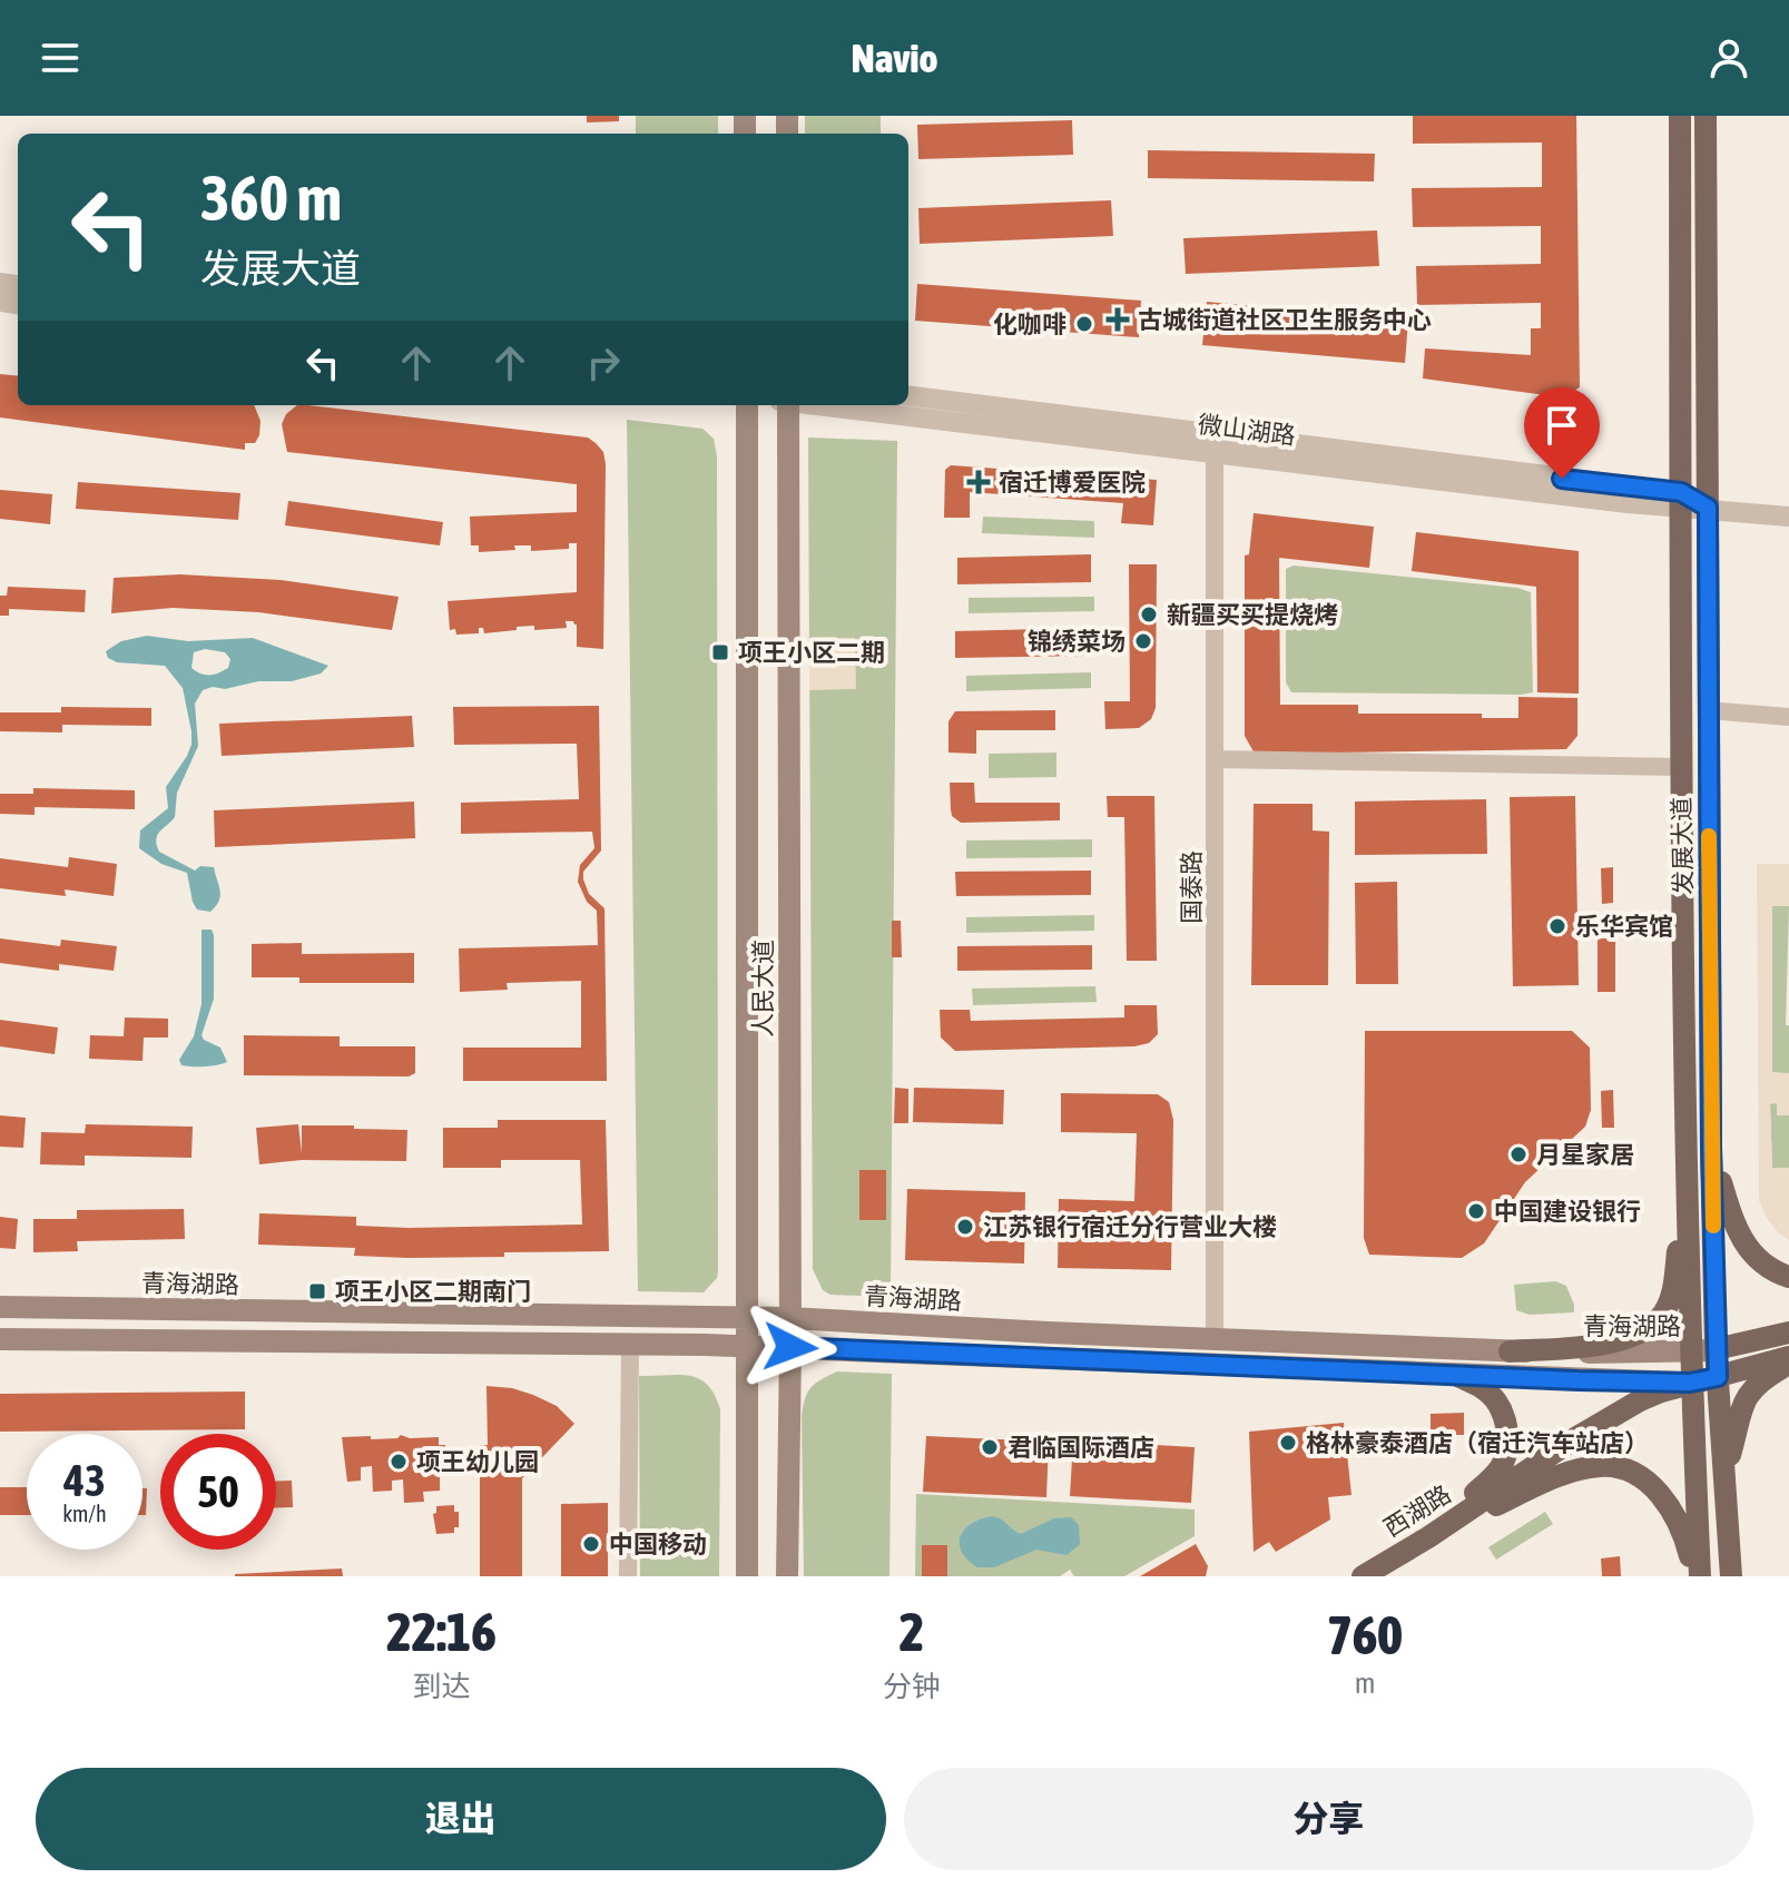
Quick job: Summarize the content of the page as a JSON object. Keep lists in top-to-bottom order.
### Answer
{
  "streets": {
    "main road": [
      "发展大道",
      "人民大道",
      "青海湖路",
      "西湖路"
    ],
    "street": ["微山湖路", "国泰路"]
  },
  "crossings": [
    ["微山湖路", "发展大道"],
    ["微山湖路", "国泰路"],
    ["发展大道", "青海湖路"],
    ["发展大道", "西湖路"],
    ["国泰路", "青海湖路"],
    ["人民大道", "青海湖路"]
  ],
  "places": {
    "health": ["古城街道社区卫生服务中心", "宿迁博爱医院"],
    "other": [
      "化咖啡",
      "新疆买买提烧烤",
      "锦绣菜场",
      "乐华宾馆",
      "月星家居",
      "中国建设银行",
      "江苏银行宿迁分行营业大楼",
      "格林豪泰酒店（宿迁汽车站店）",
      "君临国际酒店",
      "项王幼儿园",
      "中国移动"
    ],
    "transit": ["项王小区二期", "项王小区二期南门"]
  },
  "page": {
    "header": "Navio",
    "turn": ["360 m", "发展大道"],
    "speed": "43 km/h",
    "limit": "50",
    "eta": [
      "22:16",
      "到达",
      "2",
      "分钟",
      "760",
      "m"
    ],
    "buttons": ["退出", "分享"]
  }
}
